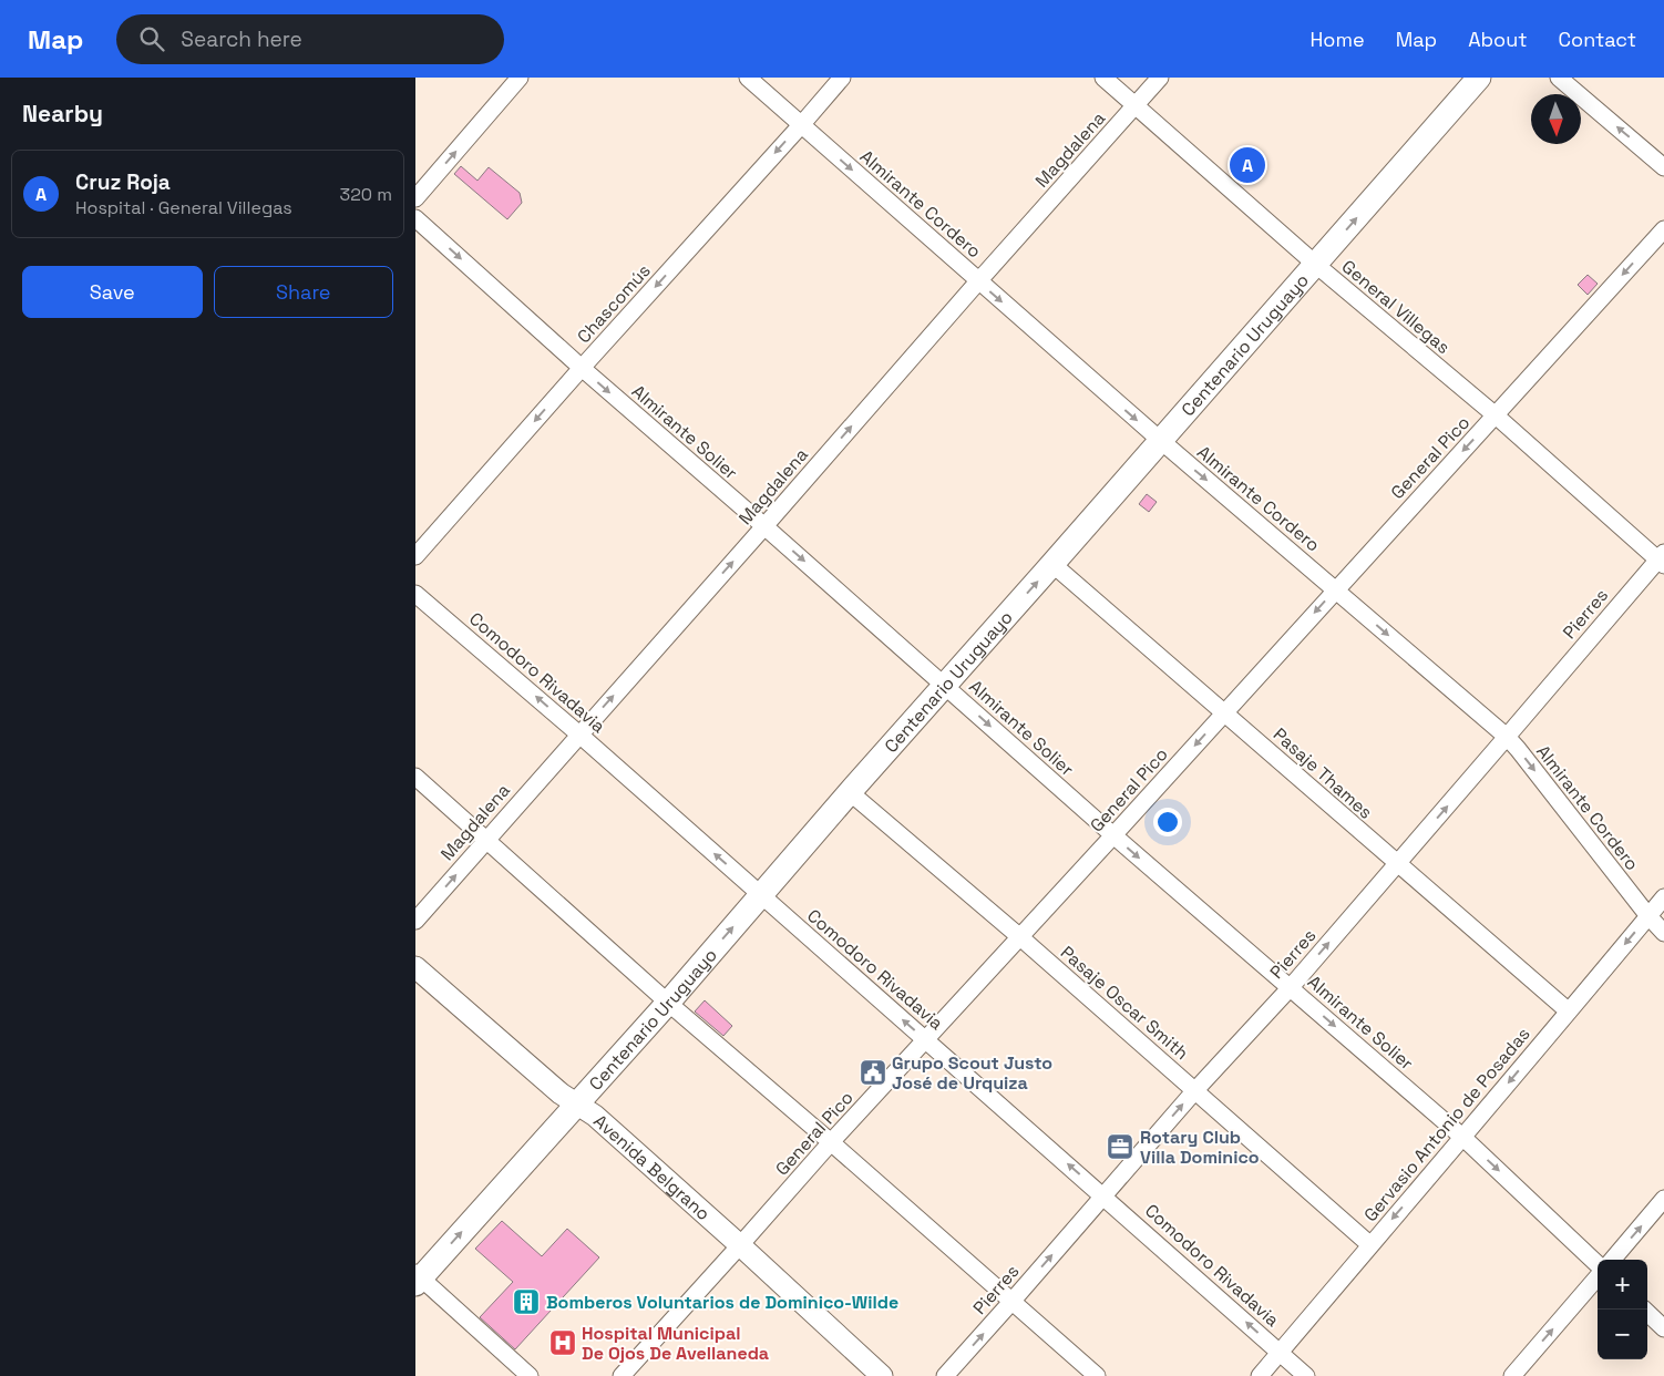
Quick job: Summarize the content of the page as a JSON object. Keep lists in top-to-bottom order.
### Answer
{
  "streets": {
    "main road": ["Centenario Uruguayo"],
    "street": [
      "Magdalena",
      "Almirante Cordero",
      "Chascomús",
      "General Villegas",
      "Almirante Solier",
      "General Pico",
      "Pierres",
      "Comodoro Rivadavia",
      "Pasaje Thames",
      "Pasaje Oscar Smith",
      "Gervasio Antonio de Posadas",
      "Avenida Belgrano"
    ]
  },
  "crossings": [
    ["Magdalena", "Almirante Cordero"],
    ["Magdalena", "General Villegas"],
    ["Magdalena", "Almirante Solier"],
    ["Magdalena", "Comodoro Rivadavia"],
    ["Almirante Cordero", "Chascomús"],
    ["Almirante Cordero", "Centenario Uruguayo"],
    ["Almirante Cordero", "General Pico"],
    ["Almirante Cordero", "Pierres"],
    ["Almirante Cordero", "Gervasio Antonio de Posadas"],
    ["Chascomús", "Almirante Solier"],
    ["General Villegas", "Centenario Uruguayo"],
    ["General Villegas", "General Pico"],
    ["General Villegas", "Pierres"],
    ["Centenario Uruguayo", "Almirante Solier"],
    ["Centenario Uruguayo", "Comodoro Rivadavia"],
    ["Centenario Uruguayo", "Pasaje Thames"],
    ["Centenario Uruguayo", "Pasaje Oscar Smith"],
    ["Centenario Uruguayo", "Avenida Belgrano"],
    ["Almirante Solier", "General Pico"],
    ["Almirante Solier", "Pierres"],
    ["Almirante Solier", "Gervasio Antonio de Posadas"],
    ["General Pico", "Comodoro Rivadavia"],
    ["General Pico", "Pasaje Thames"],
    ["General Pico", "Pasaje Oscar Smith"],
    ["General Pico", "Avenida Belgrano"],
    ["Pierres", "Comodoro Rivadavia"],
    ["Pierres", "Pasaje Thames"],
    ["Pierres", "Pasaje Oscar Smith"],
    ["Comodoro Rivadavia", "Gervasio Antonio de Posadas"],
    ["Pasaje Thames", "Gervasio Antonio de Posadas"],
    ["Pasaje Oscar Smith", "Gervasio Antonio de Posadas"]
  ],
  "one_way": [
    "Magdalena",
    "Almirante Cordero",
    "Chascomús",
    "Centenario Uruguayo",
    "Almirante Solier",
    "General Pico",
    "Pierres",
    "Gervasio Antonio de Posadas"
  ],
  "places": {
    "public building": ["Grupo Scout Justo José de Urquiza"],
    "office": ["Rotary Club Villa Dominico"],
    "building": ["Bomberos Voluntarios de Dominico-Wilde"],
    "hospital": ["Hospital Municipal De Ojos De Avellaneda"]
  },
  "north": "bottom",
  "page": {
    "header": "Map",
    "search": "Search here",
    "nav": [
      "Home",
      "Map",
      "About",
      "Contact"
    ],
    "heading": "Nearby",
    "pins": "A",
    "list": [
      {
        "mark": "A",
        "name": "Cruz Roja",
        "note": "Hospital · General Villegas",
        "value": "320 m"
      }
    ],
    "buttons": ["Save", "Share"],
    "map_buttons": ["+", "−"]
  }
}
